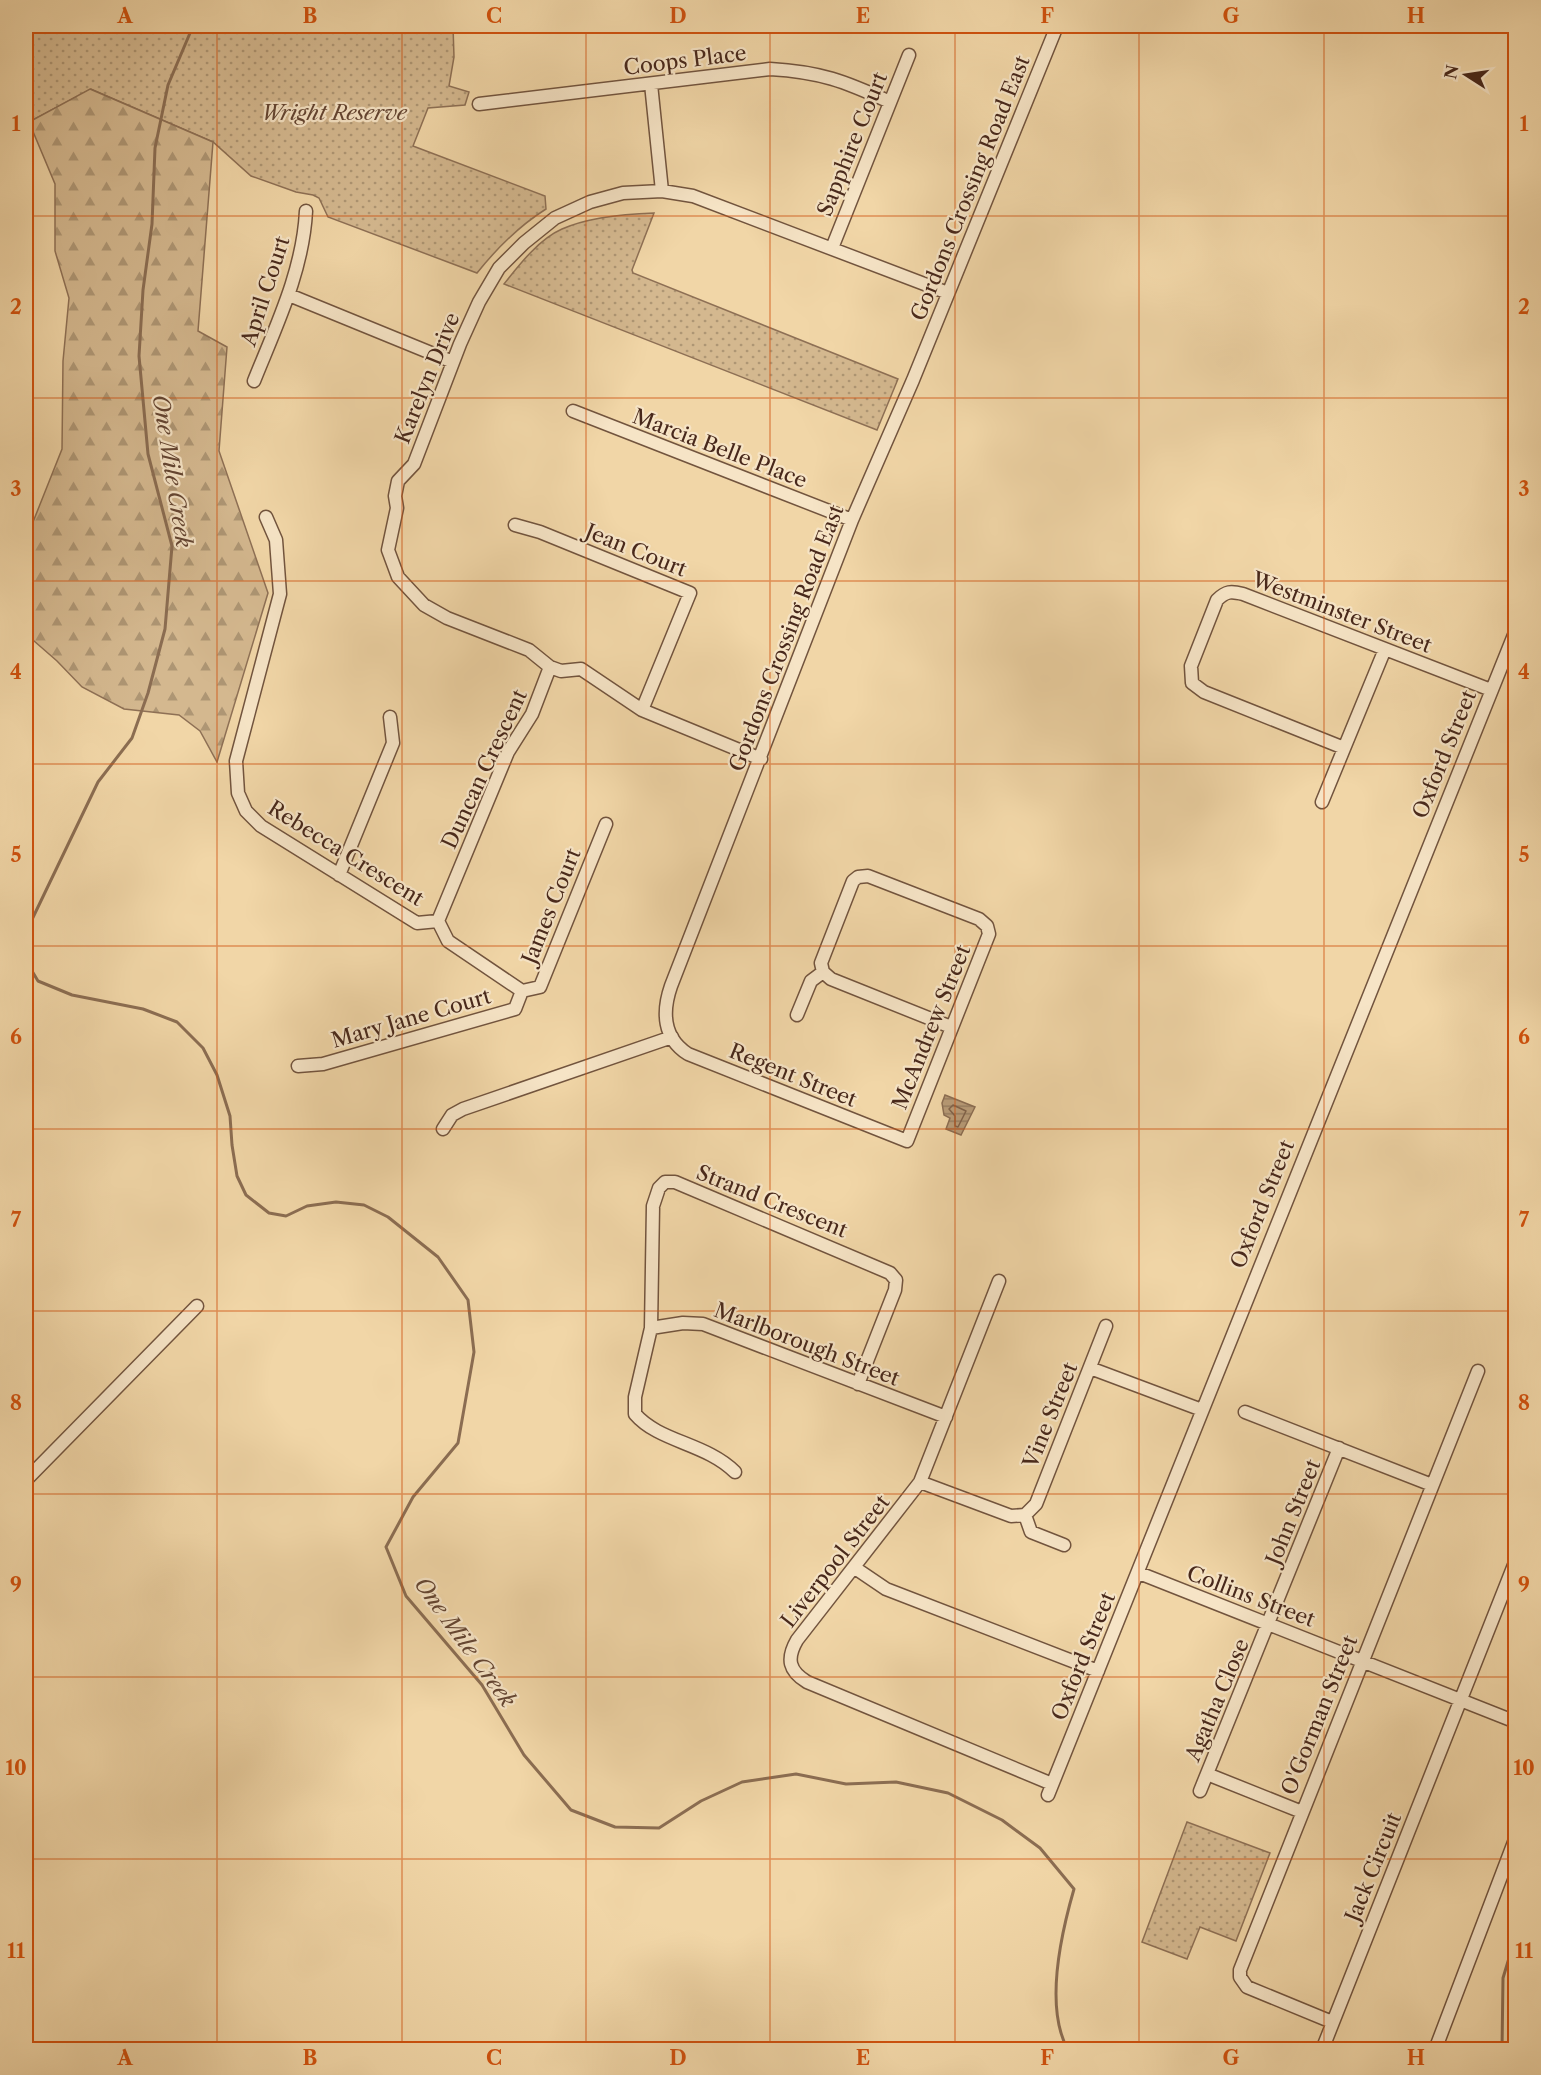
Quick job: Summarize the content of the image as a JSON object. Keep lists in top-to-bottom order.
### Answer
{
  "streets": {
    "street": [
      "Coops Place",
      "Sapphire Court",
      "Gordons Crossing Road East",
      "April Court",
      "Karelyn Drive",
      "Marcia Belle Place",
      "Jean Court",
      "Westminster Street",
      "Oxford Street",
      "Duncan Crescent",
      "Rebecca Crescent",
      "James Court",
      "Mary Jane Court",
      "McAndrew Street",
      "Regent Street",
      "Strand Crescent",
      "Marlborough Street",
      "Vine Street",
      "John Street",
      "Liverpool Street",
      "Collins Street",
      "Agatha Close",
      "O'Gorman Street",
      "Jack Circuit"
    ]
  },
  "crossings": [
    ["Coops Place", "Sapphire Court"],
    ["Sapphire Court", "Karelyn Drive"],
    ["Gordons Crossing Road East", "Karelyn Drive"],
    ["Gordons Crossing Road East", "Marcia Belle Place"],
    ["Gordons Crossing Road East", "Regent Street"],
    ["Karelyn Drive", "Duncan Crescent"],
    ["Westminster Street", "Oxford Street"],
    ["Oxford Street", "Liverpool Street"],
    ["Oxford Street", "Collins Street"],
    ["Duncan Crescent", "Rebecca Crescent"],
    ["Rebecca Crescent", "James Court"],
    ["Rebecca Crescent", "Mary Jane Court"],
    ["James Court", "Mary Jane Court"],
    ["McAndrew Street", "Regent Street"],
    ["Strand Crescent", "Marlborough Street"],
    ["Marlborough Street", "Liverpool Street"],
    ["John Street", "Collins Street"],
    ["John Street", "Agatha Close"],
    ["John Street", "O'Gorman Street"],
    ["Collins Street", "Agatha Close"],
    ["Collins Street", "O'Gorman Street"],
    ["Collins Street", "Jack Circuit"],
    ["O'Gorman Street", "Jack Circuit"]
  ],
  "water": ["One Mile Creek"],
  "parks": ["Wright Reserve"],
  "north": "left",
  "grid": {
    "columns": [
      "A",
      "B",
      "C",
      "D",
      "E",
      "F",
      "G",
      "H"
    ],
    "rows": [
      "1",
      "2",
      "3",
      "4",
      "5",
      "6",
      "7",
      "8",
      "9",
      "10",
      "11"
    ]
  }
}
